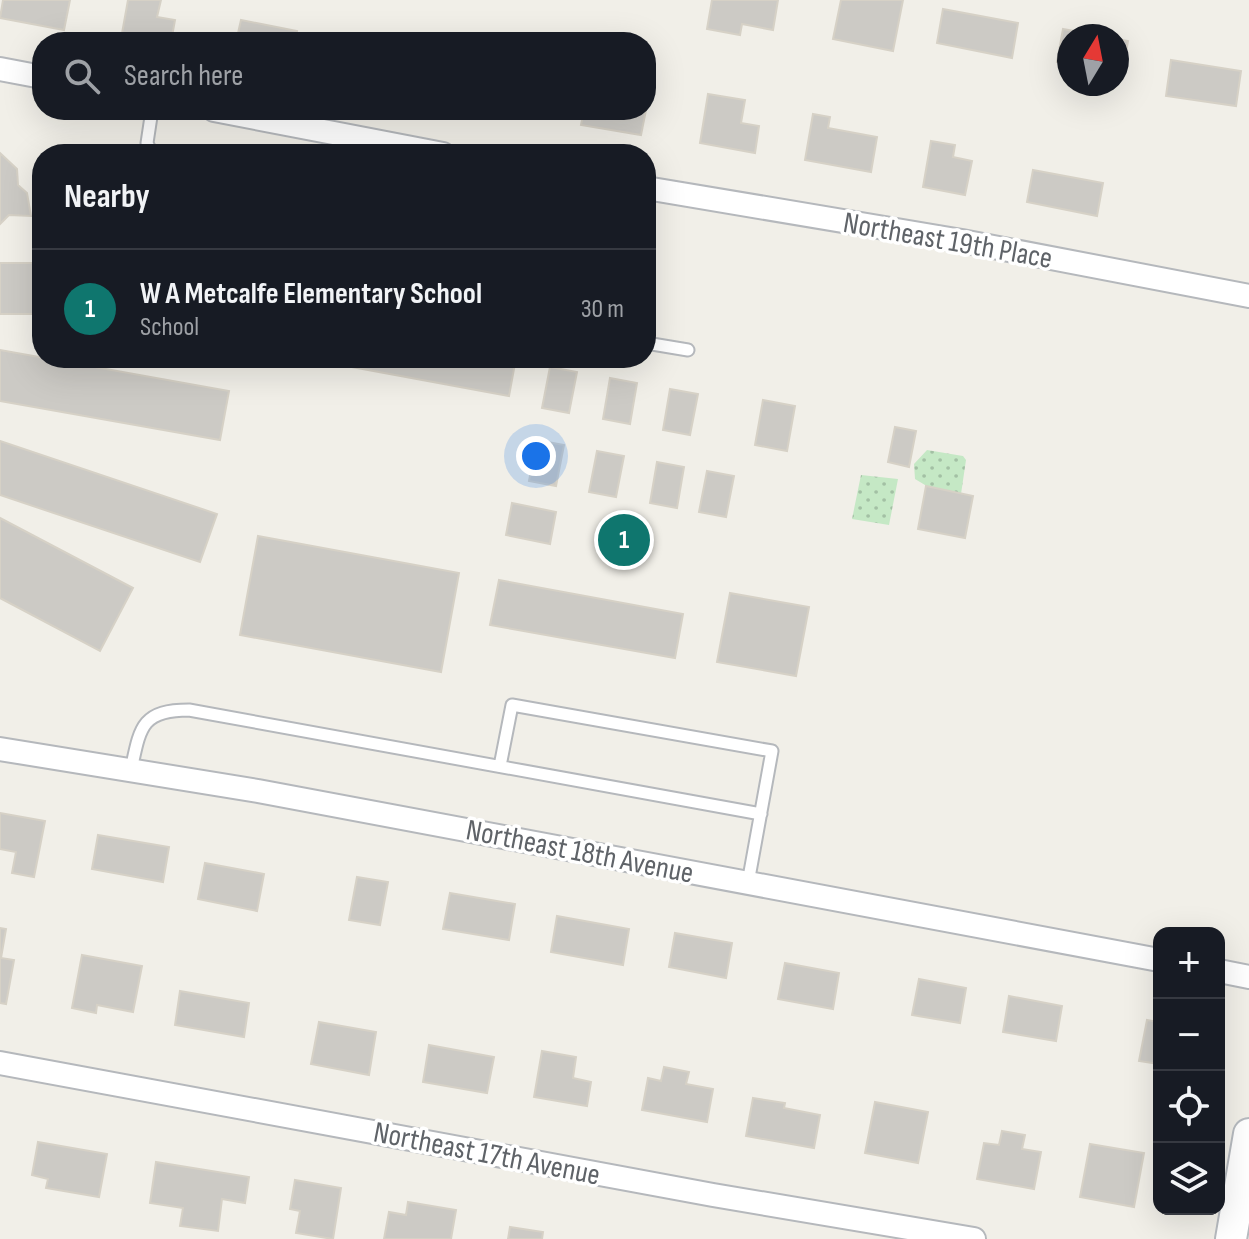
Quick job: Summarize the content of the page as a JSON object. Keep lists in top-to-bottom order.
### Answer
{
  "streets": {
    "street": ["Northeast 19th Place", "Northeast 18th Avenue", "Northeast 17th Avenue"]
  },
  "north": "top",
  "page": {
    "search": "Search here",
    "heading": "Nearby",
    "list": [
      {
        "mark": "1",
        "name": "W A Metcalfe Elementary School",
        "note": "School",
        "value": "30 m"
      }
    ],
    "pins": "1",
    "map_buttons": ["+", "−"]
  }
}
